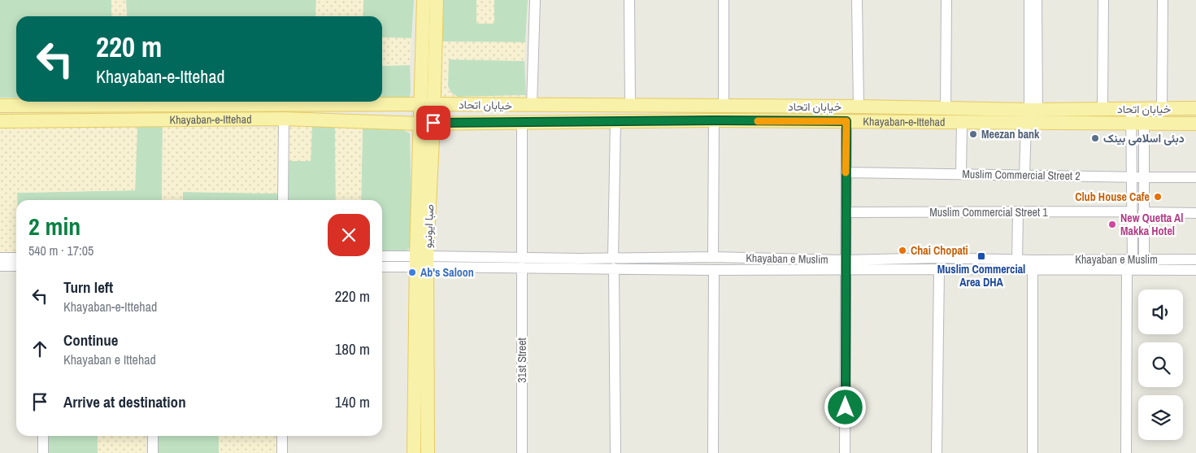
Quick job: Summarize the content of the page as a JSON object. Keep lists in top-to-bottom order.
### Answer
{
  "streets": {
    "main road": ["خیابان اتحاد", "Khayaban-e-Ittehad", "صبا ایونیو"],
    "street": [
      "Muslim Commercial Street 2",
      "Muslim Commercial Street 1",
      "Khayaban e Muslim",
      "31st Street"
    ]
  },
  "crossings": [
    ["خیابان اتحاد", "Khayaban-e-Ittehad"],
    ["خیابان اتحاد", "صبا ایونیو"],
    ["Khayaban-e-Ittehad", "صبا ایونیو"],
    ["Khayaban-e-Ittehad", "31st Street"],
    ["صبا ایونیو", "Khayaban e Muslim"],
    ["Khayaban e Muslim", "31st Street"]
  ],
  "places": {
    "other": [
      "Meezan bank",
      "دبئی اسلامی بینک",
      "Club House Cafe",
      "New Quetta Al Makka Hotel",
      "Chai Chopati",
      "Ab's Saloon"
    ],
    "transit": ["Muslim Commercial Area DHA"]
  },
  "page": {
    "turn": ["220 m", "Khayaban-e-Ittehad"],
    "heading": ["2 min", "540 m · 17:05"],
    "list": [
      {
        "name": "Turn left",
        "note": "Khayaban-e-Ittehad",
        "value": "220 m"
      },
      {
        "name": "Continue",
        "note": "Khayaban e Ittehad",
        "value": "180 m"
      },
      {
        "name": "Arrive at destination",
        "value": "140 m"
      }
    ]
  }
}
